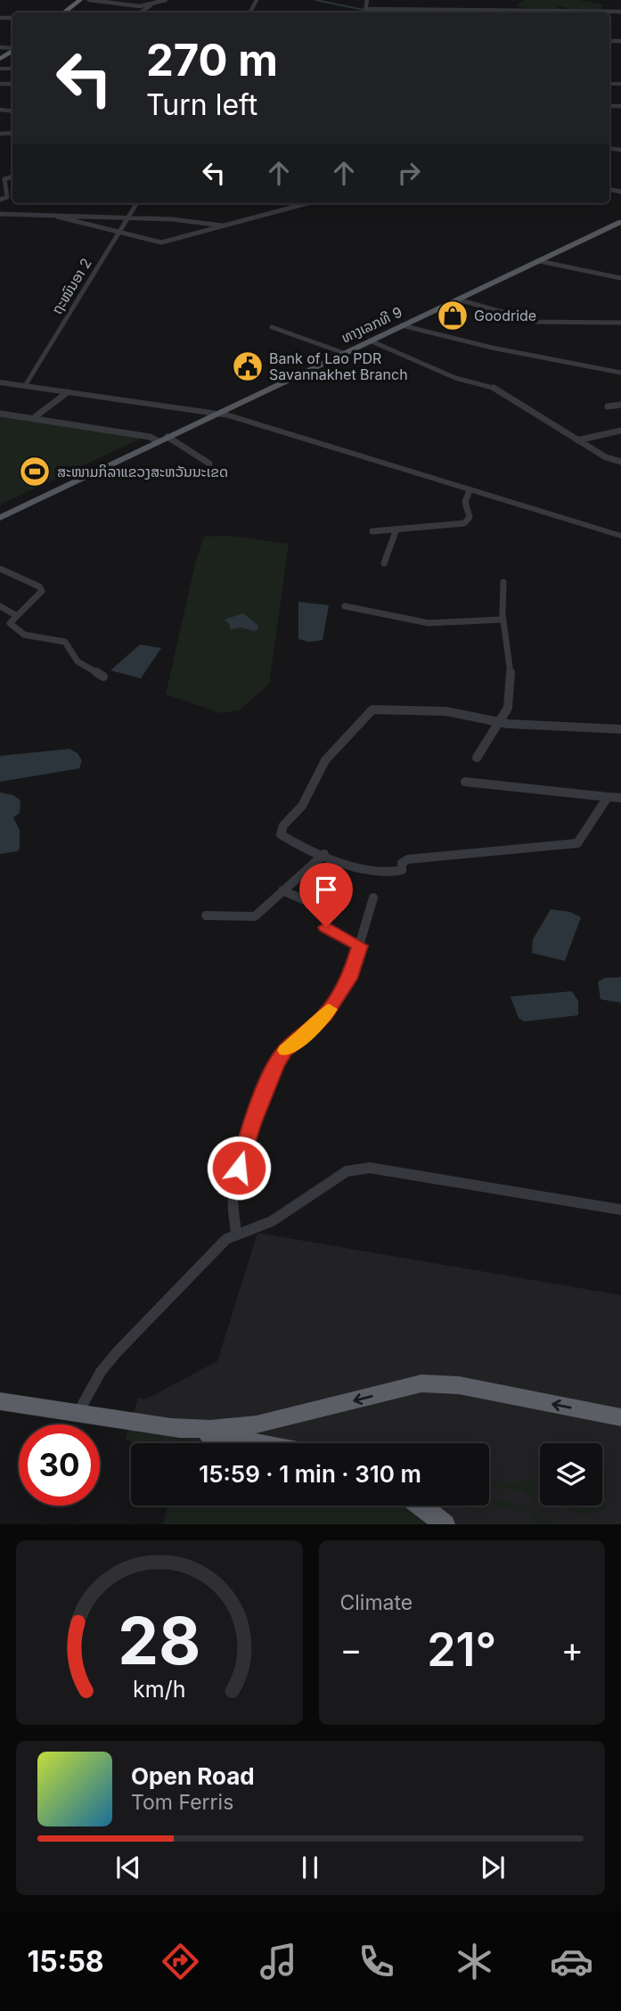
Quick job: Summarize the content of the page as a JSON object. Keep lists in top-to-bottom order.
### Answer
{
  "streets": {
    "main road": ["ທາງເລກທີ 9"],
    "street": ["ຖະໜົນອາ 2"]
  },
  "places": {
    "shop": ["Goodride"],
    "public building": ["Bank of Lao PDR Savannakhet Branch"],
    "sports": ["ສະໜາມກິລາແຂວງສະຫວັນນະເຂດ"]
  },
  "page": {
    "turn": ["270 m", "Turn left"],
    "limit": "30",
    "trip": "15:59 · 1 min · 310 m",
    "tile": "Climate",
    "heat": ["−", "21°", "+"],
    "song": ["Open Road", "Tom Ferris"],
    "tabs": "15:58",
    "gauge": ["28", "km/h"]
  }
}
